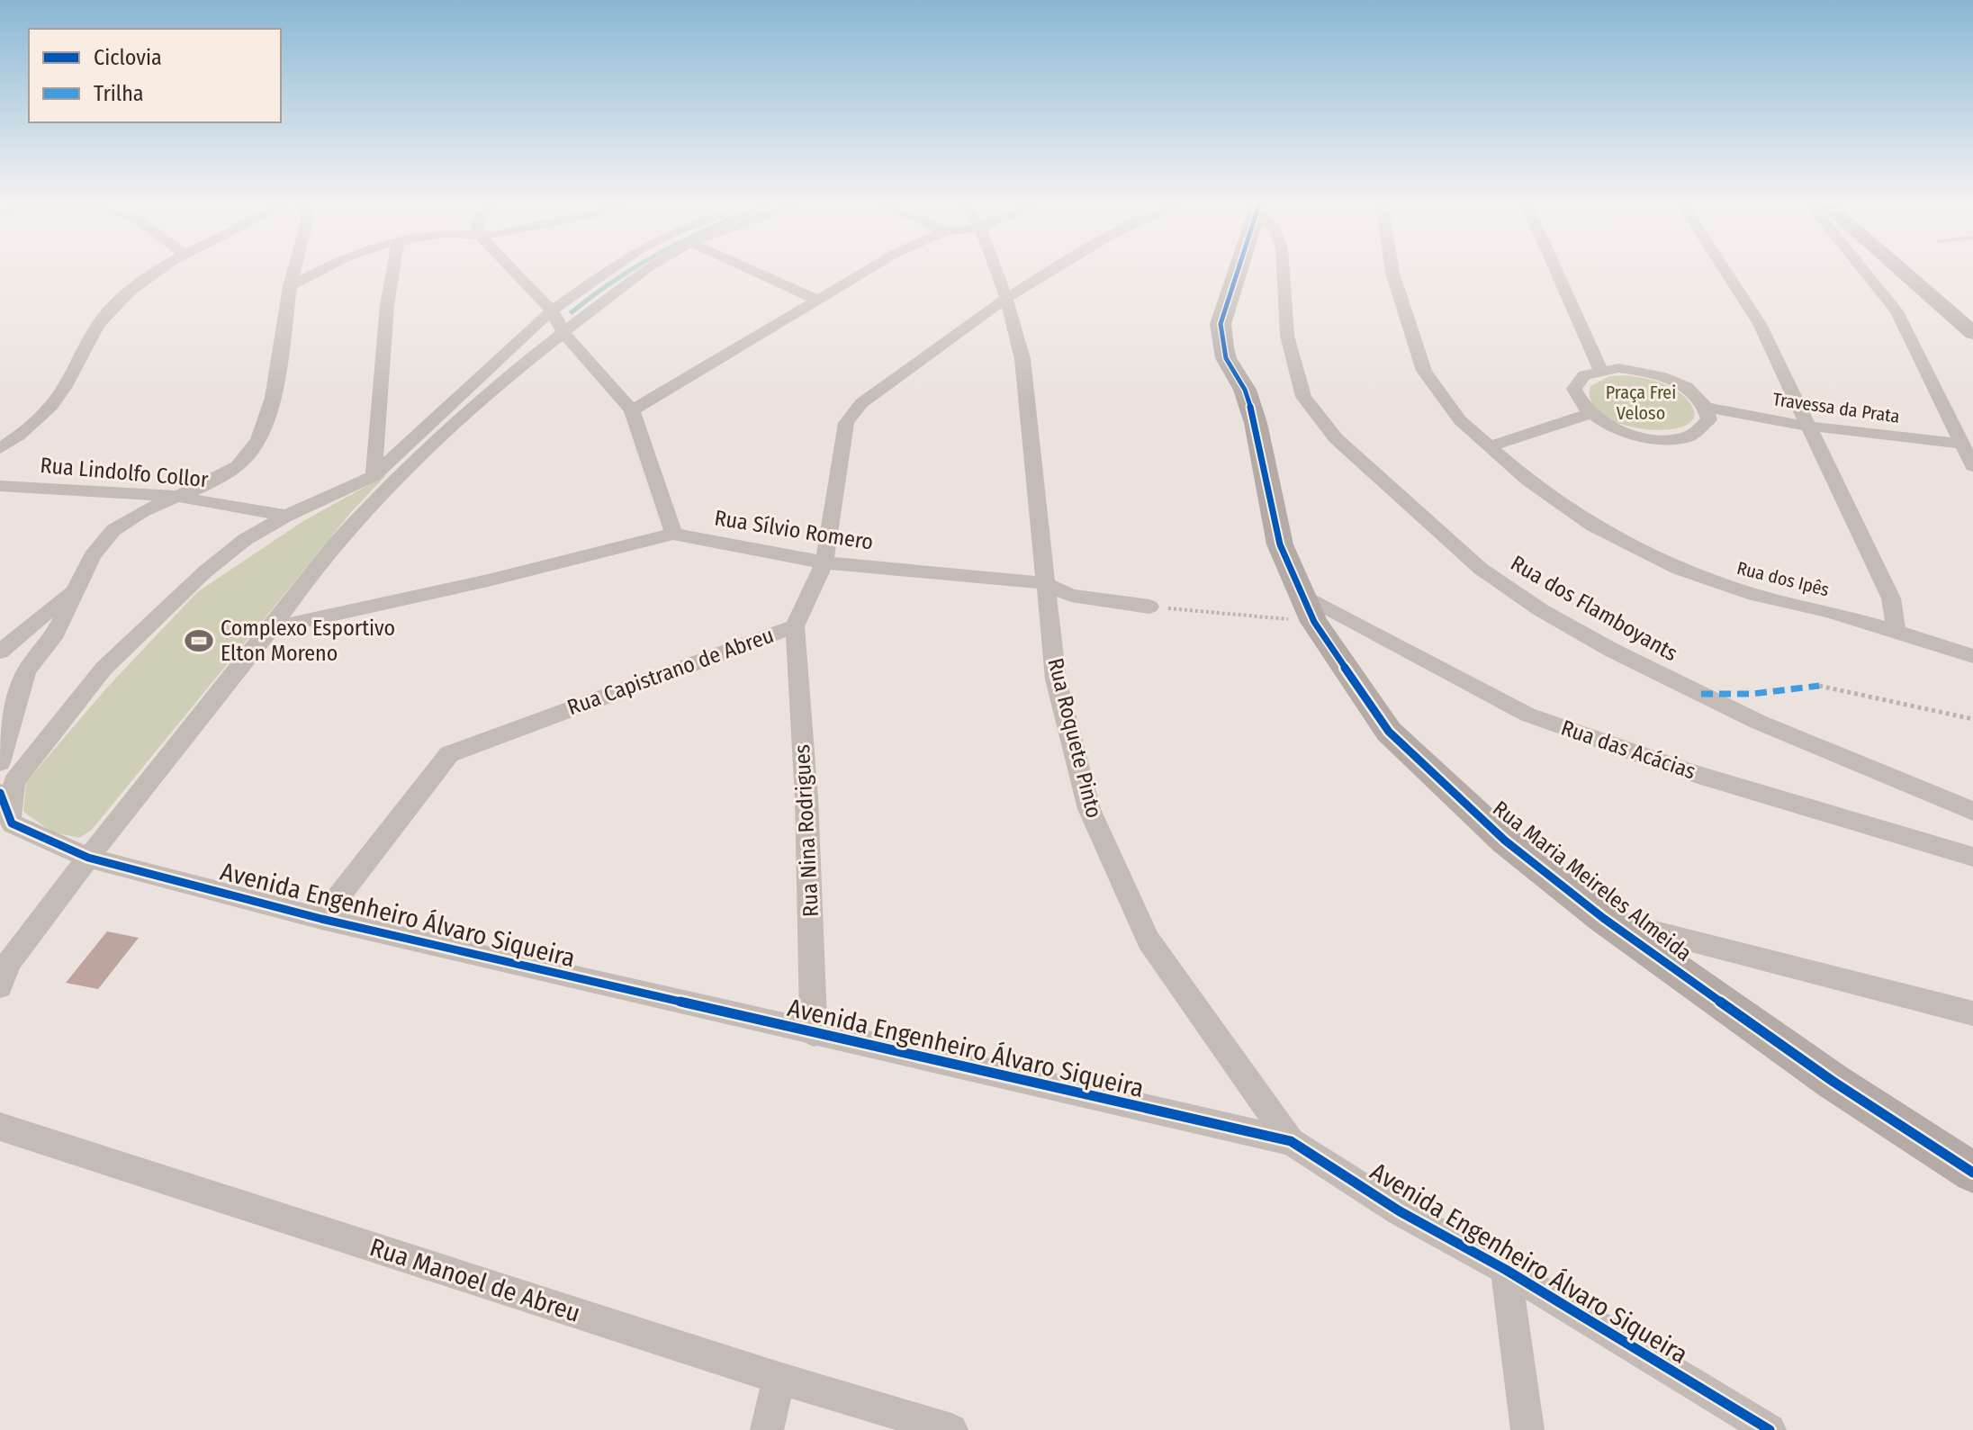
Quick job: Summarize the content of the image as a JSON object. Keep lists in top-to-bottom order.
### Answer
{
  "streets": {
    "street": [
      "Travessa da Prata",
      "Rua Lindolfo Collor",
      "Rua Sílvio Romero",
      "Rua dos Ipês",
      "Rua dos Flamboyants",
      "Rua Capistrano de Abreu",
      "Rua Roquete Pinto",
      "Rua das Acácias",
      "Rua Nina Rodrigues",
      "Rua Maria Meireles Almeida",
      "Avenida Engenheiro Álvaro Siqueira",
      "Rua Manoel de Abreu"
    ]
  },
  "crossings": [
    ["Rua Sílvio Romero", "Rua Capistrano de Abreu"],
    ["Rua Sílvio Romero", "Rua Roquete Pinto"],
    ["Rua Capistrano de Abreu", "Rua Roquete Pinto"],
    ["Rua Capistrano de Abreu", "Rua Nina Rodrigues"],
    ["Rua Capistrano de Abreu", "Avenida Engenheiro Álvaro Siqueira"],
    ["Rua Roquete Pinto", "Avenida Engenheiro Álvaro Siqueira"],
    ["Rua das Acácias", "Rua Maria Meireles Almeida"],
    ["Rua Nina Rodrigues", "Avenida Engenheiro Álvaro Siqueira"]
  ],
  "parks": ["Praça Frei Veloso"],
  "places": {
    "sports": ["Complexo Esportivo Elton Moreno"]
  },
  "legend": ["Ciclovia", "Trilha"]
}
